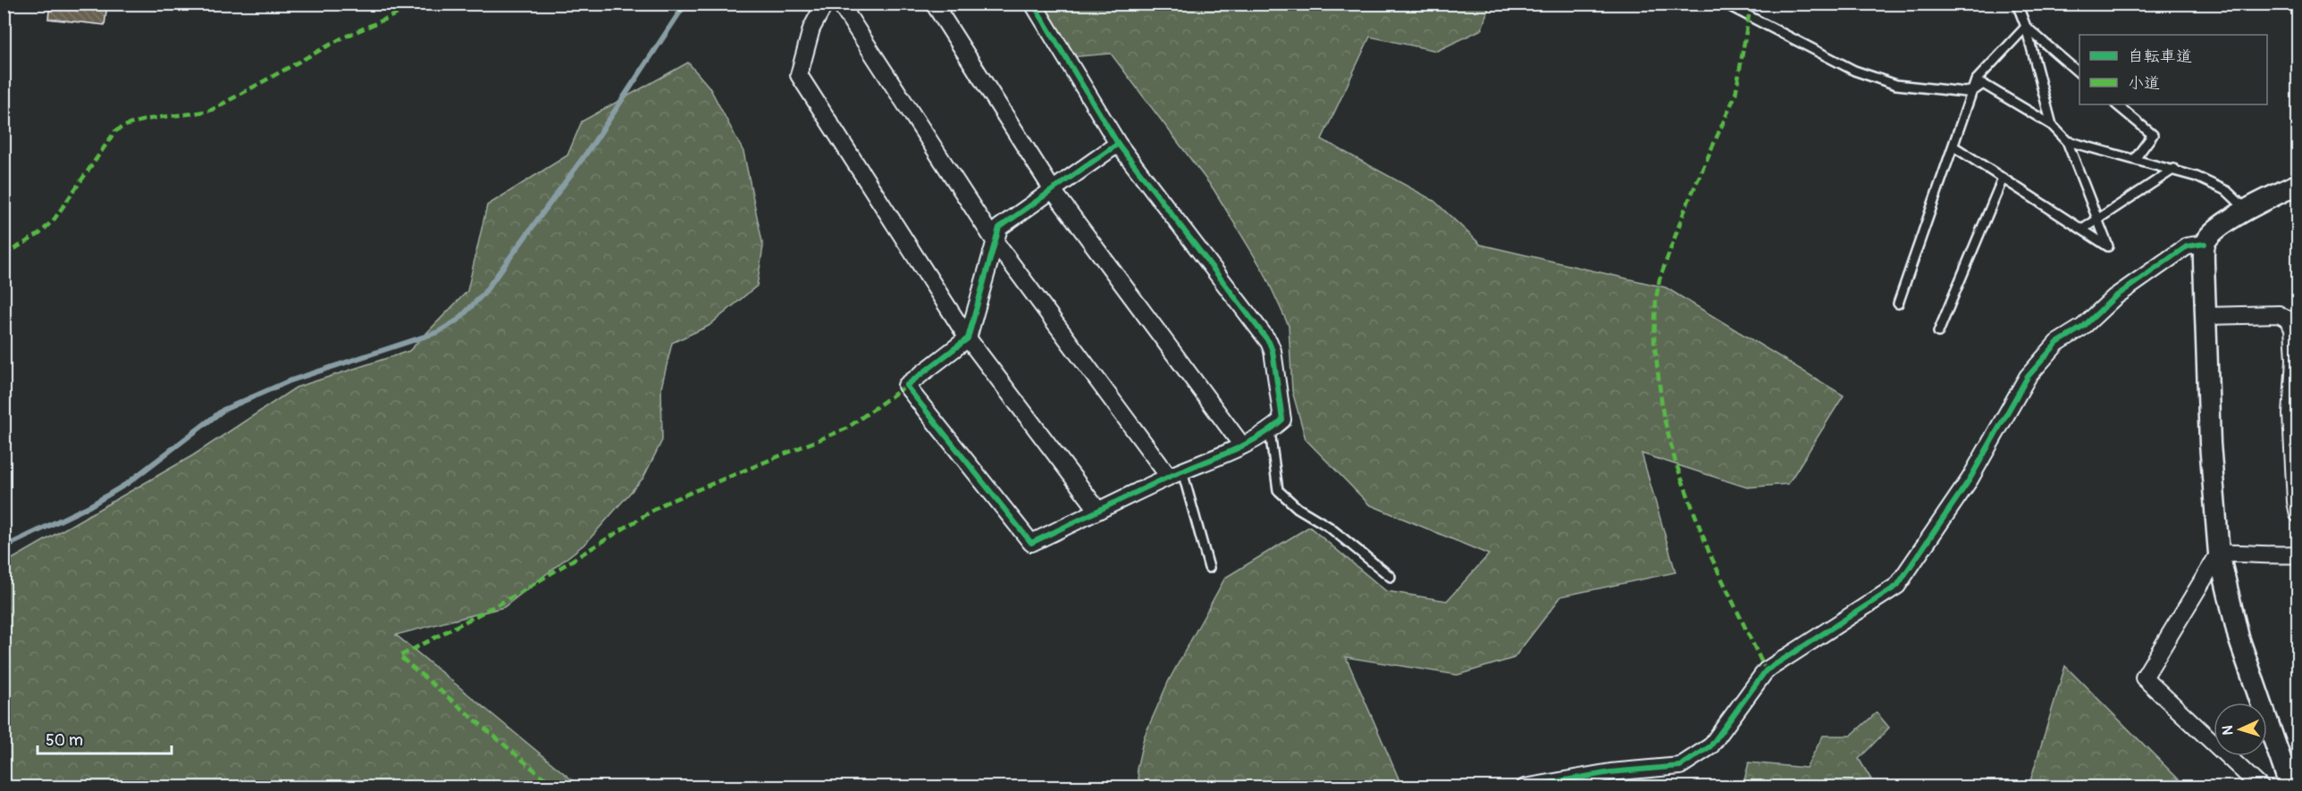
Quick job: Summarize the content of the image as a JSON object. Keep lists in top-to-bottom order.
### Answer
{
  "legend": ["自転車道", "小道"],
  "scale_bar": "50 m",
  "north": "left"
}
